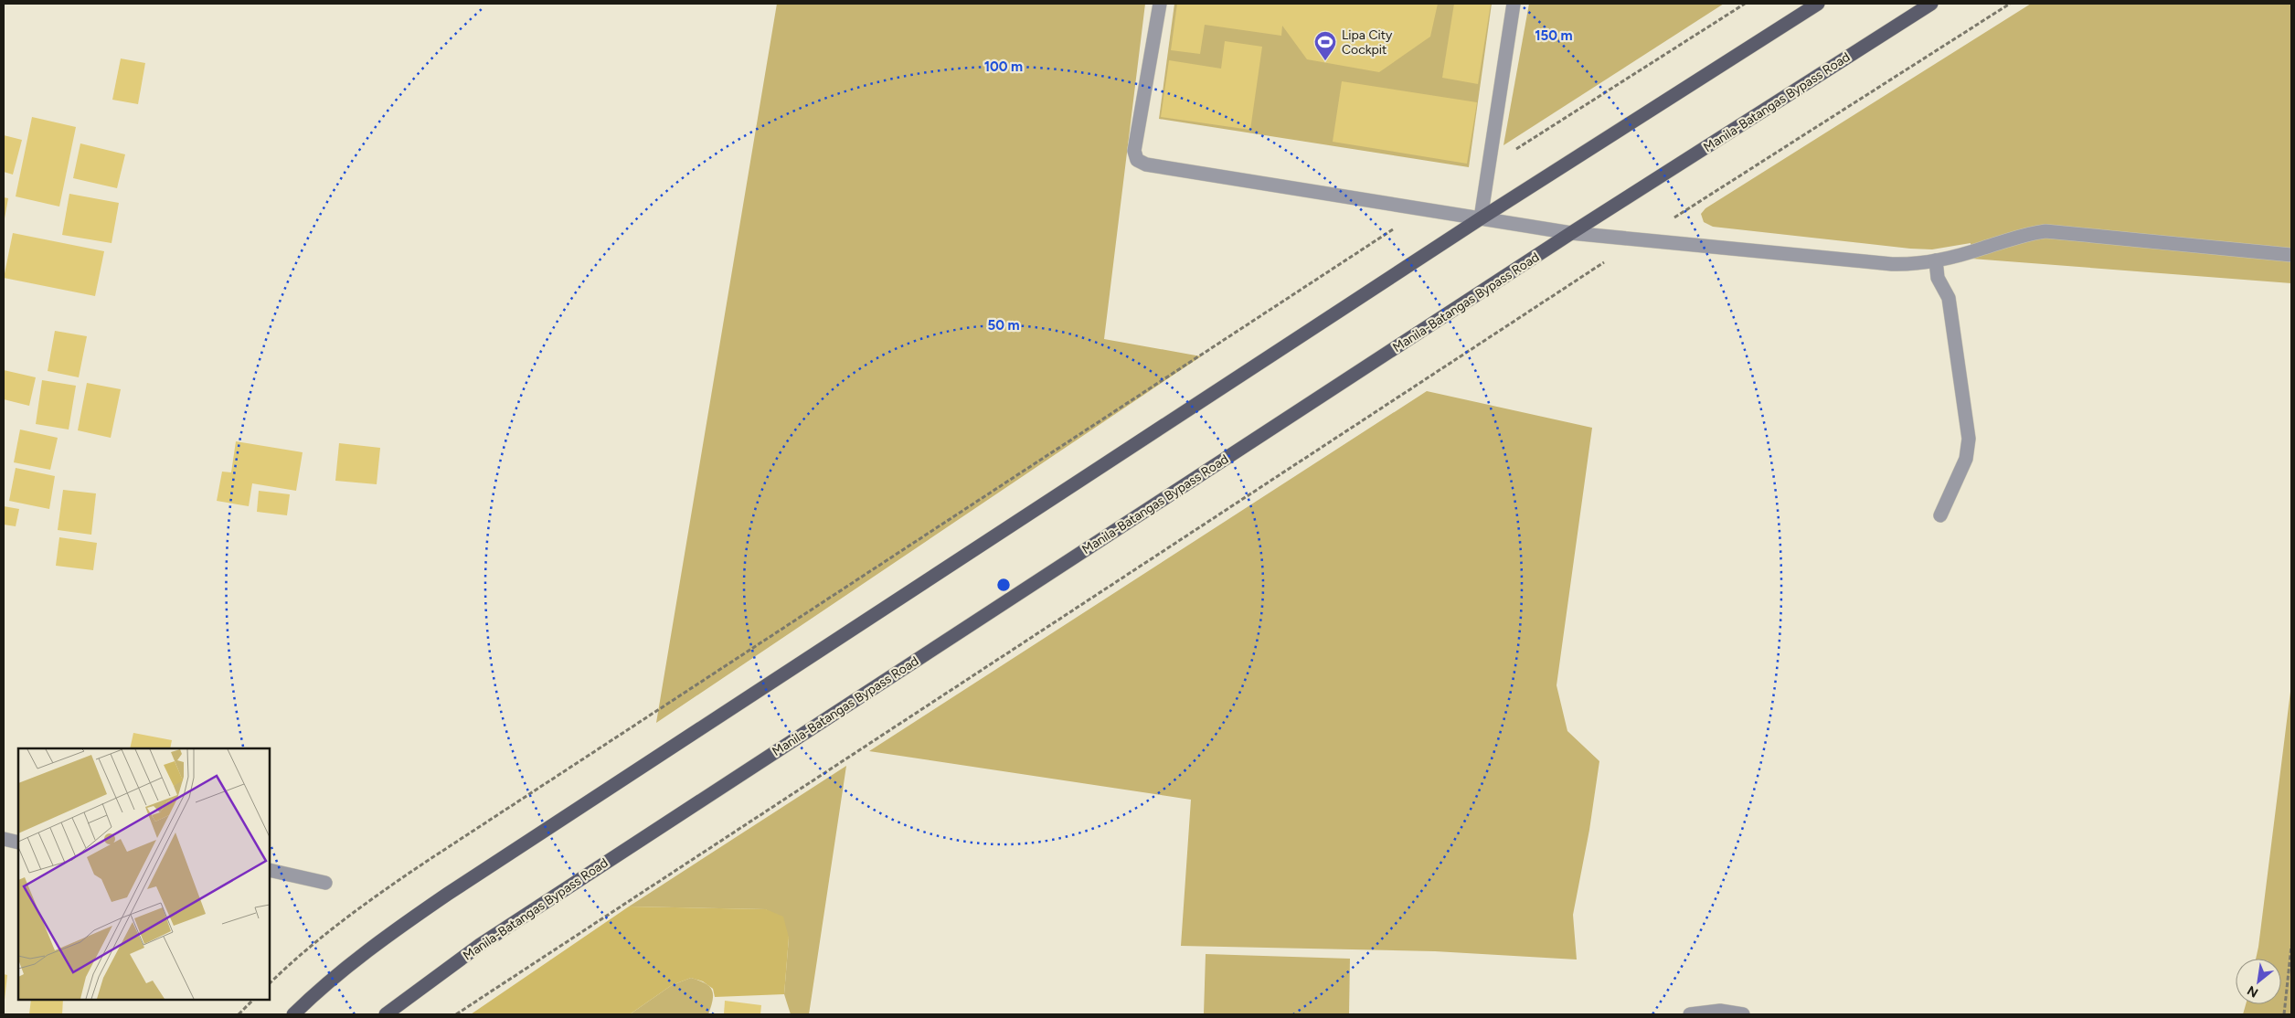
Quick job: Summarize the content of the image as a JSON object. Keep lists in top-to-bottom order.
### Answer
{
  "streets": {
    "main road": ["Manila-Batangas Bypass Road"]
  },
  "places": {
    "sports": ["Lipa City Cockpit"]
  },
  "north": "bottom left",
  "rings": ["150 m", "100 m", "50 m"]
}
